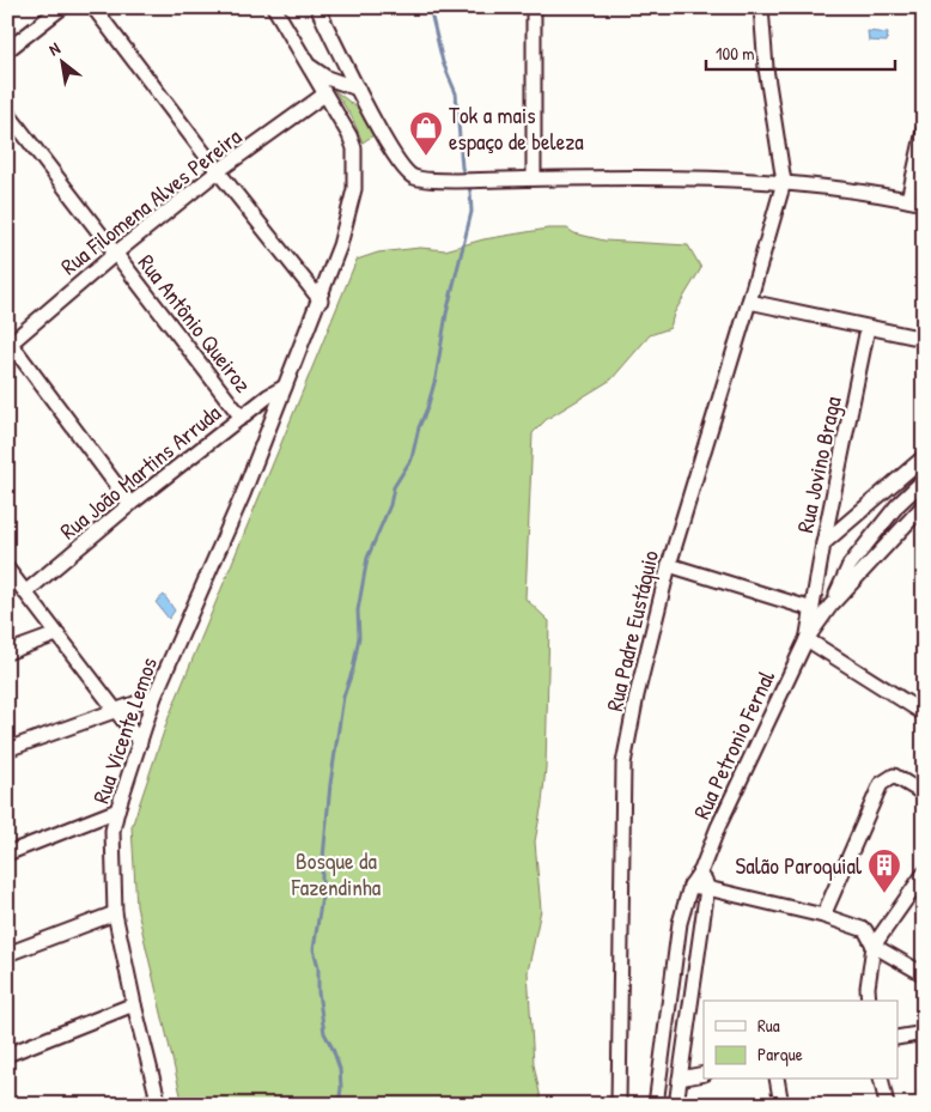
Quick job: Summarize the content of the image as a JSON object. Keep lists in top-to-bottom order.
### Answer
{
  "streets": {
    "street": [
      "Rua Filomena Alves Pereira",
      "Rua Antônio Queiroz",
      "Rua Jovino Braga",
      "Rua João Martins Arruda",
      "Rua Padre Eustáquio",
      "Rua Vicente Lemos",
      "Rua Petronio Fernal"
    ]
  },
  "crossings": [
    ["Rua Filomena Alves Pereira", "Rua Antônio Queiroz"],
    ["Rua Filomena Alves Pereira", "Rua Vicente Lemos"],
    ["Rua Antônio Queiroz", "Rua João Martins Arruda"],
    ["Rua Jovino Braga", "Rua Petronio Fernal"],
    ["Rua João Martins Arruda", "Rua Vicente Lemos"]
  ],
  "parks": ["Bosque da Fazendinha"],
  "places": {
    "shop": ["Tok a mais espaço de beleza"],
    "building": ["Salão Paroquial"]
  },
  "legend": ["Rua", "Parque"],
  "scale_bar": "100 m",
  "north": "top left"
}
